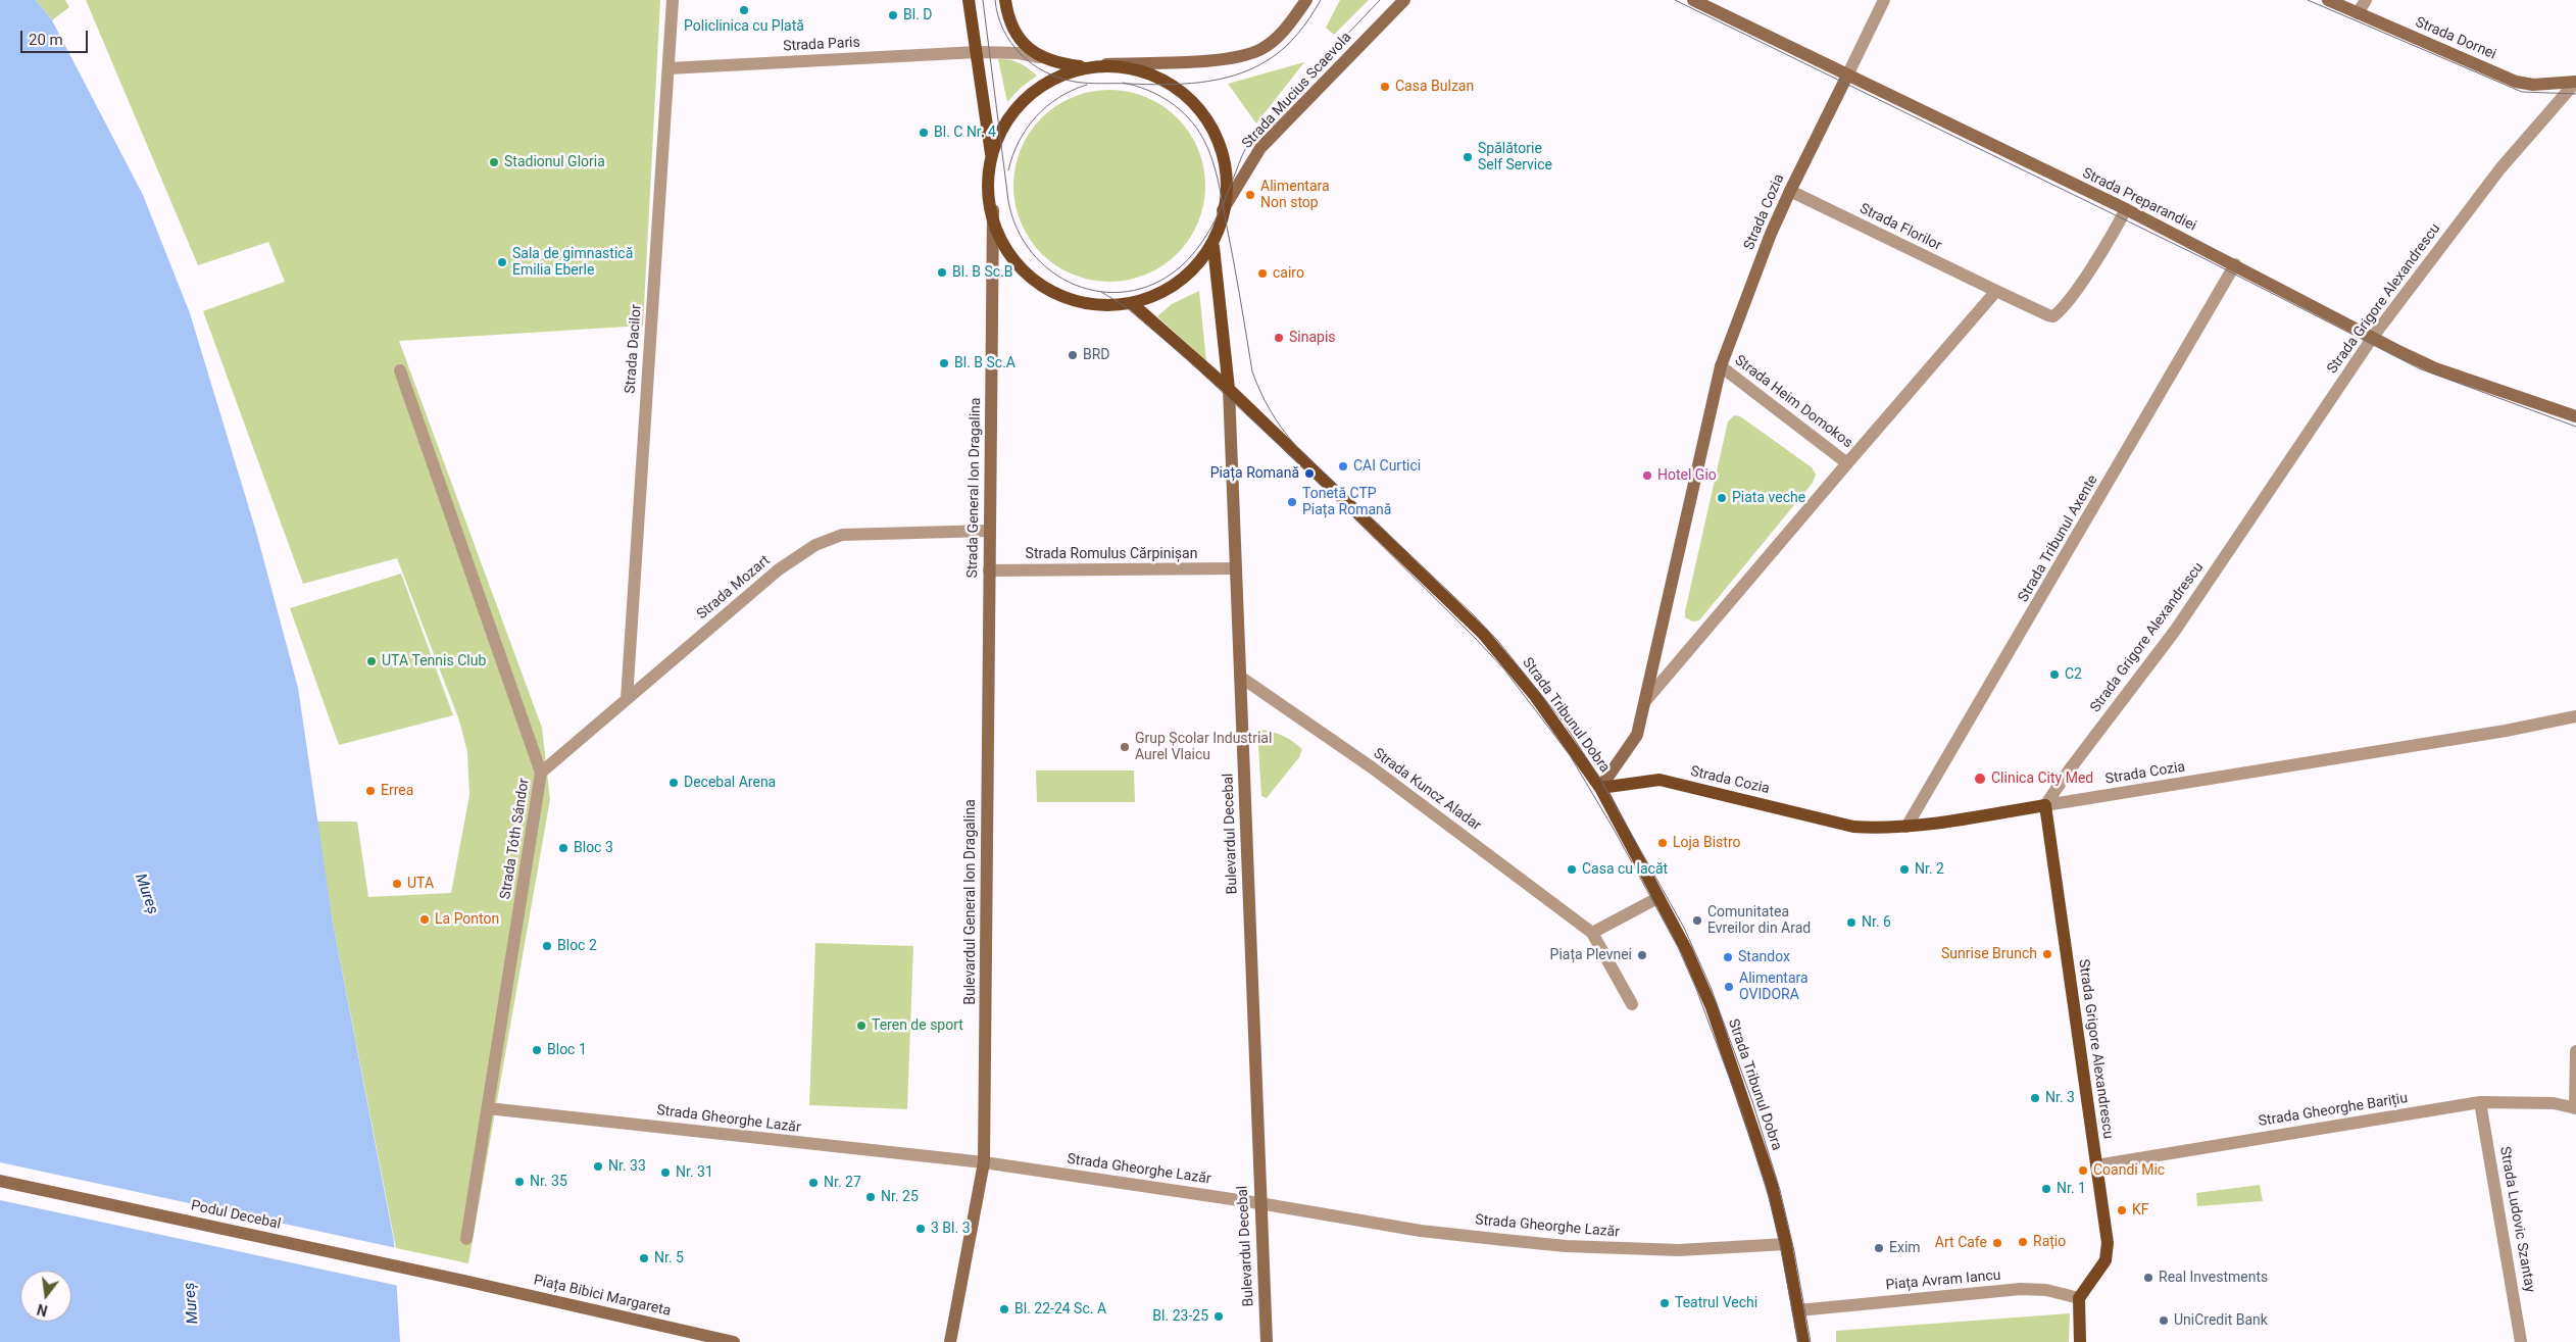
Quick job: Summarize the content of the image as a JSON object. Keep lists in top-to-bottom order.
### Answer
{
  "streets": {
    "main road": [
      "Strada Dornei",
      "Strada Mucius Scaevola",
      "Strada Preparandiei",
      "Strada Cozia",
      "Strada Grigore Alexandrescu",
      "Strada Heim Domokos",
      "Strada General Ion Dragalina",
      "Strada Tribunul Dobra",
      "Bulevardul Decebal",
      "Bulevardul General Ion Dragalina",
      "Podul Decebal",
      "Piața Bibici Margareta"
    ],
    "street": [
      "Strada Paris",
      "Strada Florilor",
      "Strada Dacilor",
      "Strada Tribunul Axente",
      "Strada Romulus Cărpinișan",
      "Strada Mozart",
      "Strada Kuncz Aladar",
      "Strada Tóth Sándor",
      "Strada Gheorghe Barițiu",
      "Strada Gheorghe Lazăr",
      "Strada Ludovic Szantay",
      "Piața Avram Iancu"
    ]
  },
  "crossings": [
    ["Strada Dornei", "Strada Grigore Alexandrescu"],
    ["Strada Paris", "Strada Dacilor"],
    ["Strada Preparandiei", "Strada Cozia"],
    ["Strada Preparandiei", "Strada Florilor"],
    ["Strada Preparandiei", "Strada Grigore Alexandrescu"],
    ["Strada Preparandiei", "Strada Tribunul Axente"],
    ["Strada Cozia", "Strada Florilor"],
    ["Strada Cozia", "Strada Grigore Alexandrescu"],
    ["Strada Cozia", "Strada Heim Domokos"],
    ["Strada Cozia", "Strada Tribunul Axente"],
    ["Strada Cozia", "Strada Tribunul Dobra"],
    ["Strada Grigore Alexandrescu", "Strada Gheorghe Barițiu"],
    ["Strada Grigore Alexandrescu", "Piața Avram Iancu"],
    ["Strada Dacilor", "Strada Mozart"],
    ["Strada Heim Domokos", "Strada Tribunul Dobra"],
    ["Strada General Ion Dragalina", "Strada Romulus Cărpinișan"],
    ["Strada General Ion Dragalina", "Strada Mozart"],
    ["Strada General Ion Dragalina", "Bulevardul General Ion Dragalina"],
    ["Strada Romulus Cărpinișan", "Bulevardul Decebal"],
    ["Strada Mozart", "Strada Tóth Sándor"],
    ["Strada Tribunul Dobra", "Bulevardul Decebal"],
    ["Strada Tribunul Dobra", "Strada Gheorghe Lazăr"],
    ["Strada Tribunul Dobra", "Piața Avram Iancu"],
    ["Strada Kuncz Aladar", "Bulevardul Decebal"],
    ["Bulevardul Decebal", "Strada Gheorghe Lazăr"],
    ["Strada Tóth Sándor", "Strada Gheorghe Lazăr"],
    ["Bulevardul General Ion Dragalina", "Strada Gheorghe Lazăr"],
    ["Strada Gheorghe Barițiu", "Strada Ludovic Szantay"],
    ["Podul Decebal", "Piața Bibici Margareta"]
  ],
  "water": ["Mureș"],
  "places": [
    "Policlinica cu Plată",
    "Bl. D",
    "Casa Bulzan",
    "Bl. C Nr. 4",
    "Spălătorie Self Service",
    "Stadionul Gloria",
    "Alimentara Non stop",
    "Sala de gimnastică Emilia Eberle",
    "Bl. B Sc.B",
    "cairo",
    "Sinapis",
    "BRD",
    "Bl. B Sc.A",
    "CAI Curtici",
    "Piața Romană",
    "Hotel Gio",
    "Piata veche",
    "Tonetă CTP Piața Romană",
    "UTA Tennis Club",
    "C2",
    "Grup Școlar Industrial Aurel Vlaicu",
    "Clinica City Med",
    "Decebal Arena",
    "Errea",
    "Loja Bistro",
    "Bloc 3",
    "Casa cu lacăt",
    "Nr. 2",
    "UTA",
    "La Ponton",
    "Comunitatea Evreilor din Arad",
    "Nr. 6",
    "Bloc 2",
    "Sunrise Brunch",
    "Piața Plevnei",
    "Standox",
    "Alimentara OVIDORA",
    "Teren de sport",
    "Bloc 1",
    "Nr. 3",
    "Nr. 33",
    "Coandi Mic",
    "Nr. 31",
    "Nr. 35",
    "Nr. 27",
    "Nr. 1",
    "Nr. 25",
    "KF",
    "3 Bl. 3",
    "Rațio",
    "Art Cafe",
    "Exim",
    "Nr. 5",
    "Real Investments",
    "Teatrul Vechi",
    "Bl. 22-24 Sc. A",
    "Bl. 23-25",
    "UniCredit Bank"
  ],
  "scale_bar": "20 m",
  "north": "bottom"
}
